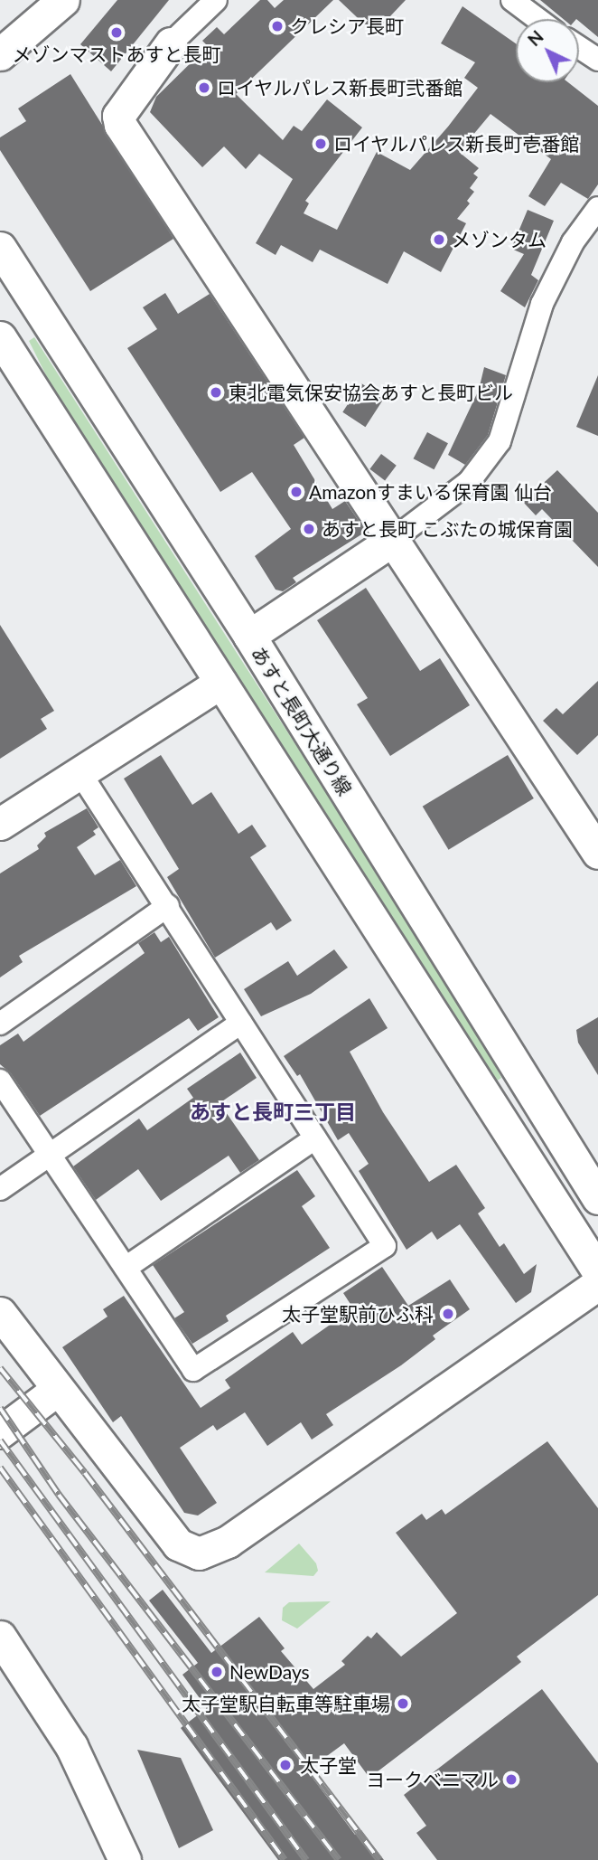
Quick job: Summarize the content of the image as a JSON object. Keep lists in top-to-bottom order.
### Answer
{
  "streets": {
    "street": ["あすと長町大通り線"]
  },
  "districts": ["あすと長町三丁目"],
  "places": [
    "クレシア長町",
    "メゾンマストあすと長町",
    "ロイヤルパレス新長町弐番館",
    "ロイヤルパレス新長町壱番館",
    "メゾンタム",
    "東北電気保安協会あすと長町ビル",
    "Amazonすまいる保育園 仙台",
    "あすと長町 こぶたの城保育園",
    "太子堂駅前ひふ科",
    "NewDays",
    "太子堂駅自転車等駐車場",
    "太子堂",
    "ヨークベニマル"
  ],
  "north": "top left"
}
